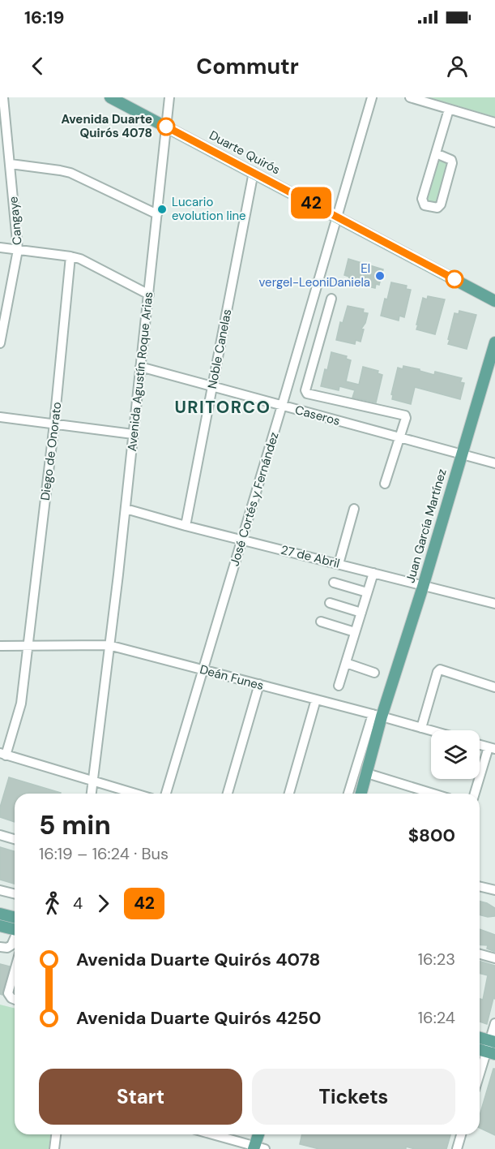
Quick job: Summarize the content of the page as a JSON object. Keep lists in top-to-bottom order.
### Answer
{
  "streets": {
    "main road": ["Duarte Quirós", "Juan García Martínez"],
    "street": [
      "Cangaye",
      "Noble Canelas",
      "Avenida Agustín Roque Arias",
      "Caseros",
      "Diego de Onorato",
      "José Cortés y Fernández",
      "27 de Abril",
      "Deán Funes"
    ]
  },
  "crossings": [
    ["Duarte Quirós", "Noble Canelas"],
    ["Duarte Quirós", "Avenida Agustín Roque Arias"],
    ["Duarte Quirós", "José Cortés y Fernández"],
    ["Noble Canelas", "Caseros"],
    ["Noble Canelas", "27 de Abril"],
    ["Avenida Agustín Roque Arias", "Caseros"],
    ["Avenida Agustín Roque Arias", "27 de Abril"],
    ["Avenida Agustín Roque Arias", "Deán Funes"],
    ["Caseros", "José Cortés y Fernández"],
    ["Caseros", "Juan García Martínez"],
    ["Diego de Onorato", "Deán Funes"],
    ["José Cortés y Fernández", "27 de Abril"],
    ["José Cortés y Fernández", "Deán Funes"],
    ["Juan García Martínez", "27 de Abril"],
    ["Juan García Martínez", "Deán Funes"]
  ],
  "districts": ["URITORCO"],
  "places": ["Avenida Duarte Quirós 4078", "Lucario evolution line", "El vergel-LeoniDaniela"],
  "lines": ["bus line 42"],
  "page": {
    "status": "16:19",
    "header": "Commutr",
    "on_map": "42",
    "heading": ["5 min", "16:19 – 16:24 · Bus", "$800"],
    "legs": ["4", "42"],
    "list": [
      {
        "name": "Avenida Duarte Quirós 4078",
        "value": "16:23"
      },
      {
        "name": "Avenida Duarte Quirós 4250",
        "value": "16:24"
      }
    ],
    "buttons": ["Start", "Tickets"]
  }
}
